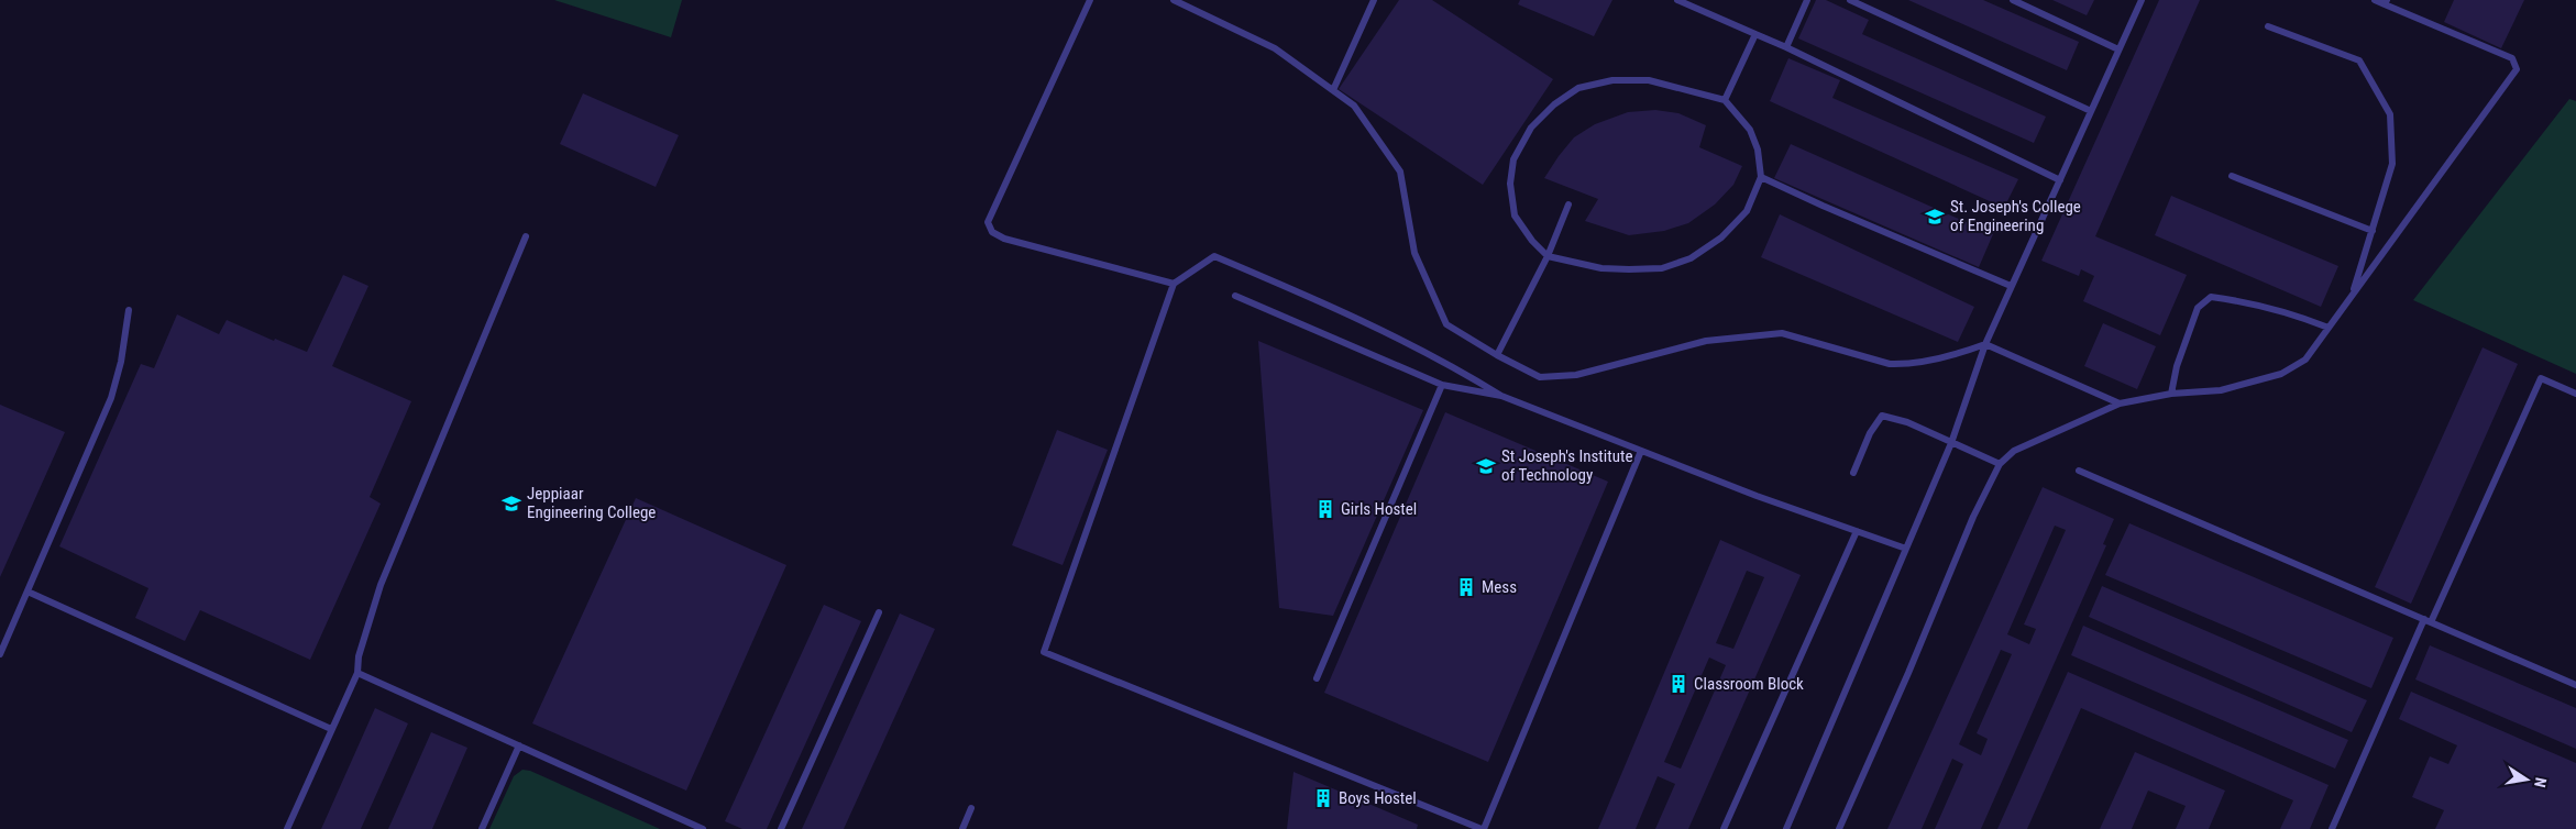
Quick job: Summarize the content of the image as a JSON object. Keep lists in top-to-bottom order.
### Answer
{
  "places": {
    "school or university": ["St. Joseph's College of Engineering", "St Joseph's Institute of Technology", "Jeppiaar Engineering College"],
    "building": [
      "Girls Hostel",
      "Mess",
      "Classroom Block",
      "Boys Hostel"
    ]
  },
  "north": "right"
}
